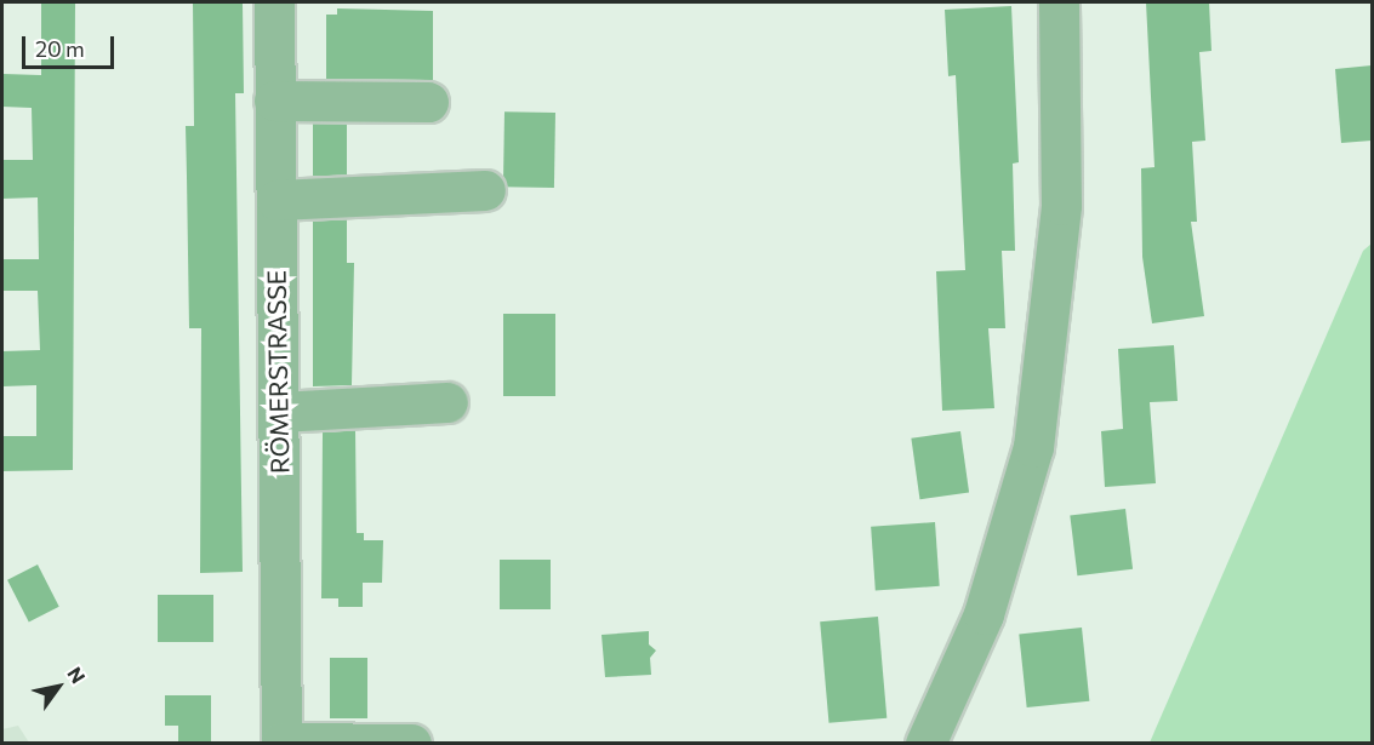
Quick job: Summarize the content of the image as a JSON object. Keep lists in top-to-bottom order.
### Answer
{
  "streets": {
    "street": ["RÖMERSTRASSE"]
  },
  "scale_bar": "20 m",
  "north": "top right"
}
